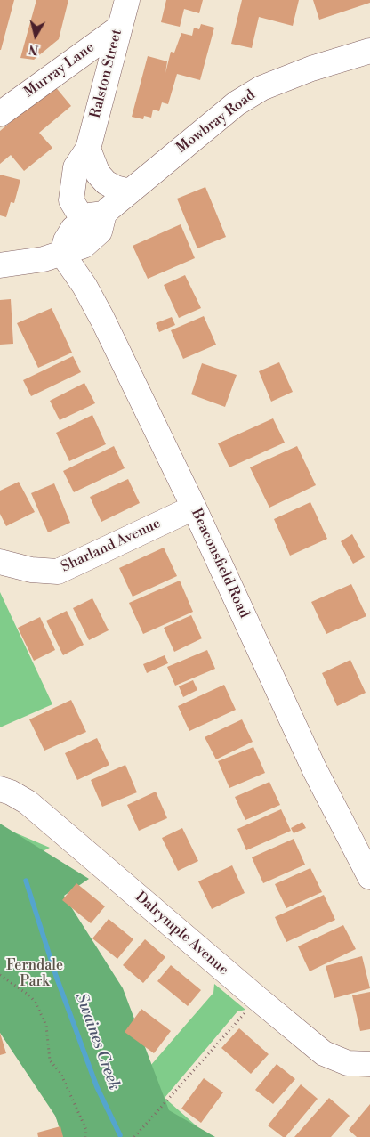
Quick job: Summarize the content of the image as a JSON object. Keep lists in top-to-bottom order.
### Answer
{
  "streets": {
    "street": [
      "Murray Lane",
      "Ralston Street",
      "Mowbray Road",
      "Sharland Avenue",
      "Beaconsfield Road",
      "Dalrymple Avenue"
    ]
  },
  "crossings": [
    ["Murray Lane", "Ralston Street"],
    ["Ralston Street", "Mowbray Road"],
    ["Mowbray Road", "Beaconsfield Road"],
    ["Sharland Avenue", "Beaconsfield Road"]
  ],
  "water": ["Swaines Creek"],
  "parks": ["Ferndale Park"],
  "north": "bottom"
}
